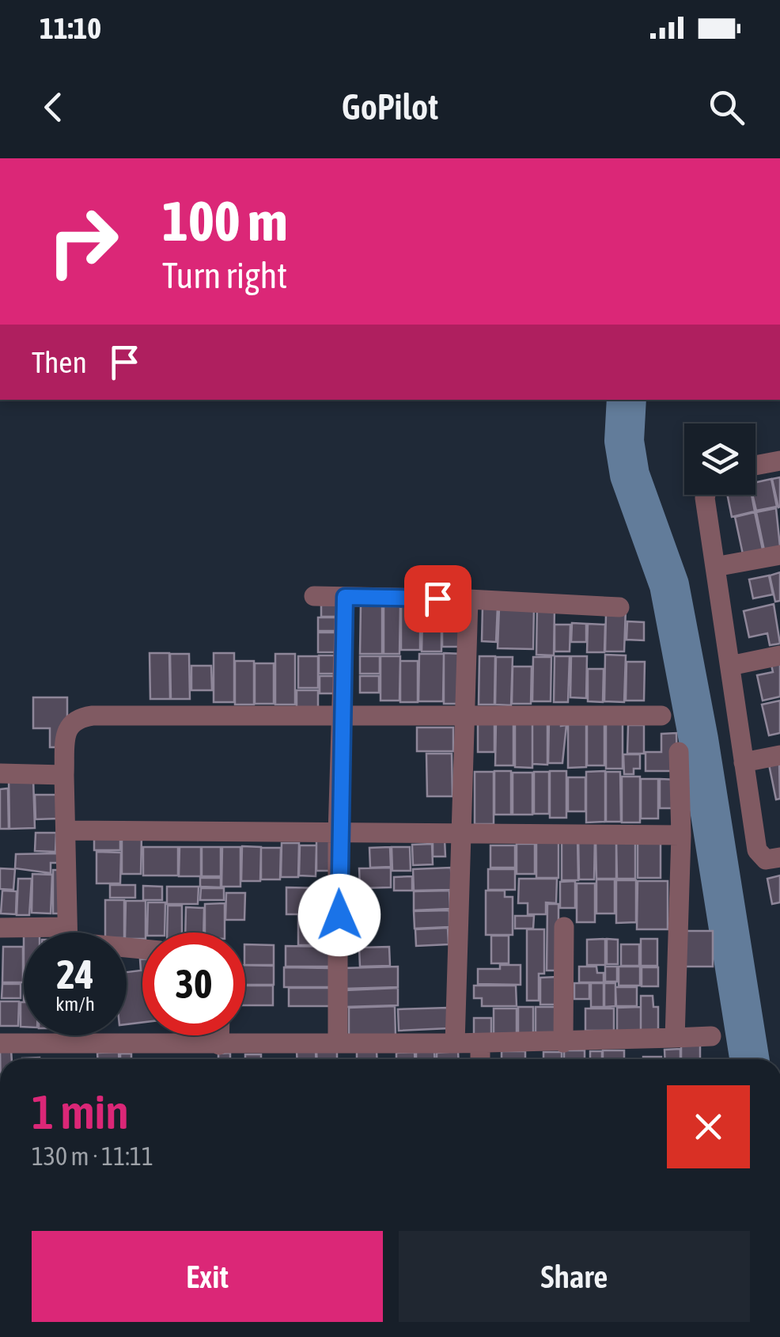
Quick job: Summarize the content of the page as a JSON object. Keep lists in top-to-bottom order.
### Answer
{
  "page": {
    "status": "11:10",
    "header": "GoPilot",
    "turn": ["100 m", "Turn right"],
    "then": "Then",
    "speed": "24 km/h",
    "limit": "30",
    "heading": ["1 min", "130 m · 11:11"],
    "buttons": ["Exit", "Share"]
  }
}
